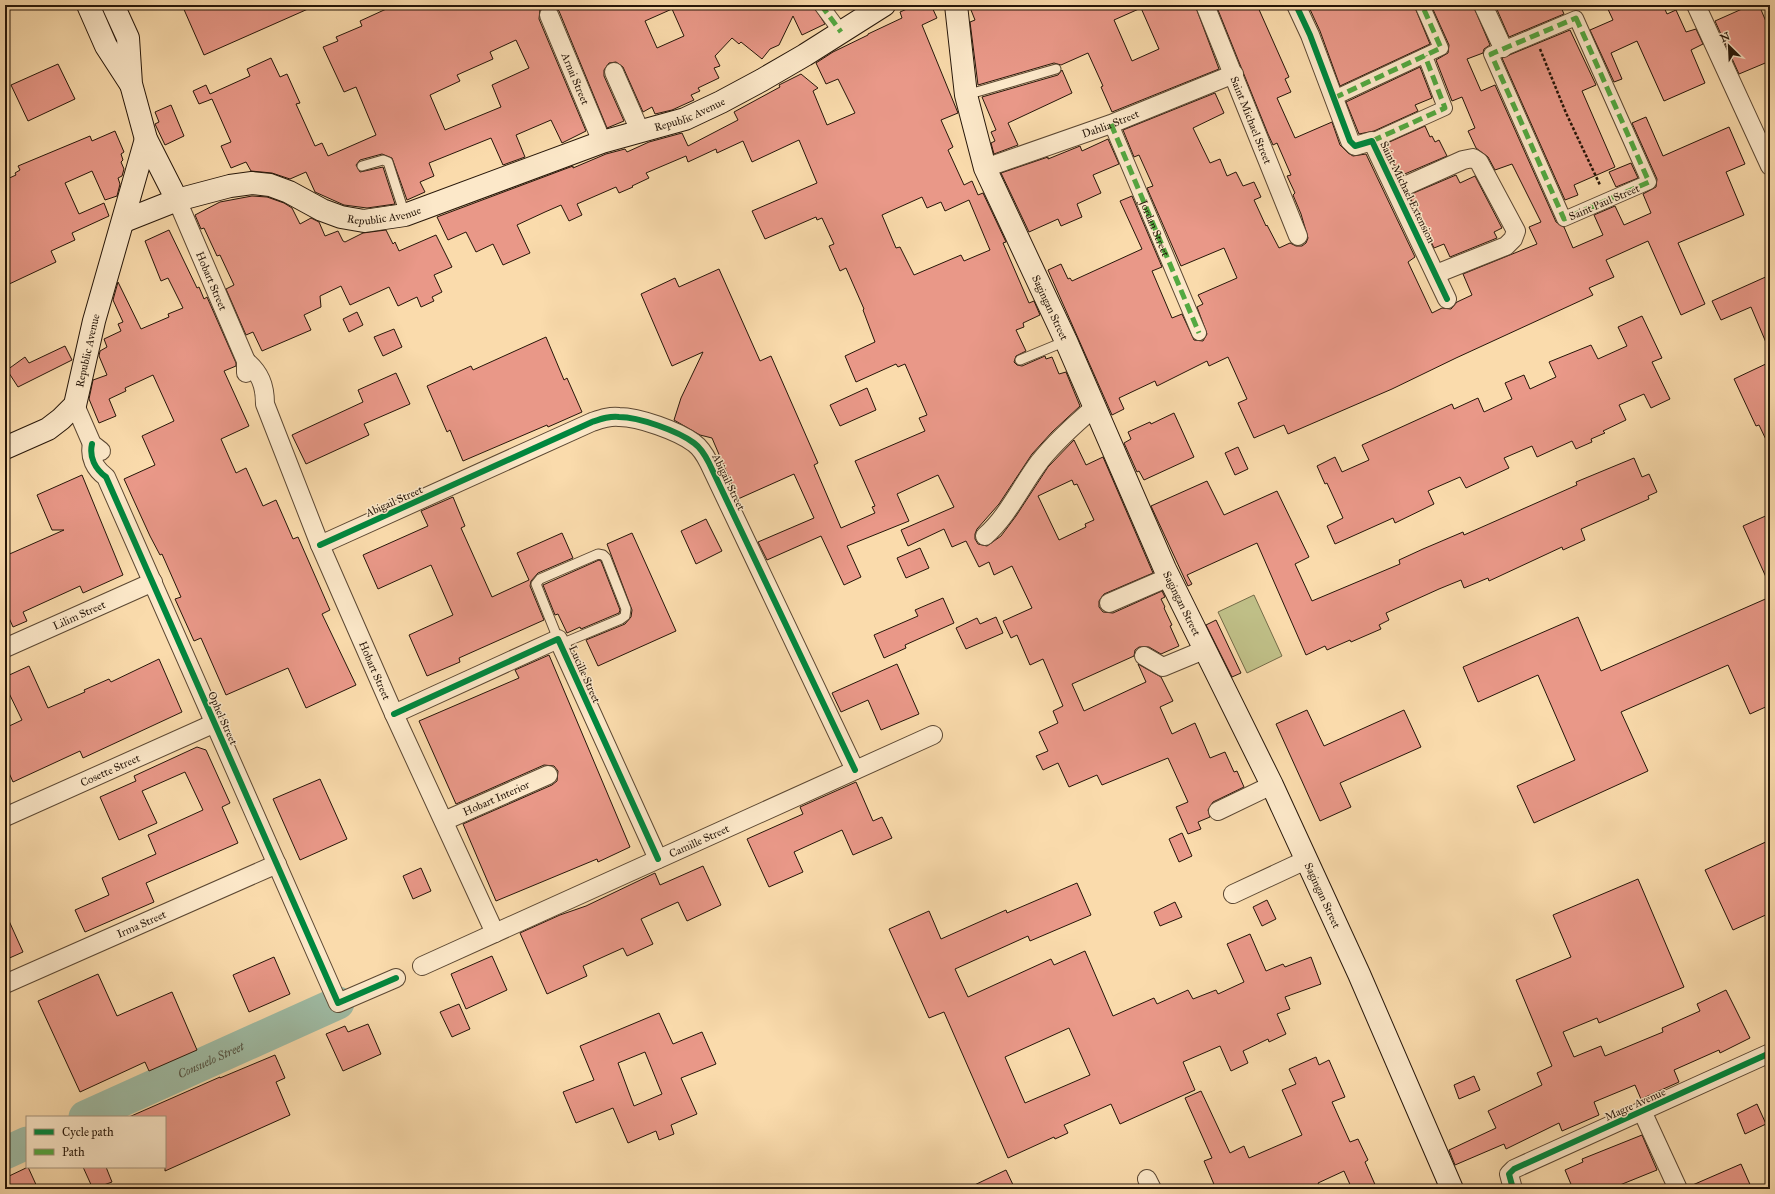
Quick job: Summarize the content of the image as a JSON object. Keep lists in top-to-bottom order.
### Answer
{
  "streets": {
    "main road": ["Republic Avenue", "Sagingan Street"],
    "street": [
      "Arnai Street",
      "Saint Michael Street",
      "Dahlia Street",
      "Saint Michael Extension",
      "Saint Paul Street",
      "Jordan Street",
      "Hobart Street",
      "Abigail Street",
      "Lilim Street",
      "Lucille Street",
      "Ophel Street",
      "Cosette Street",
      "Hobart Interior",
      "Camille Street",
      "Irma Street",
      "Magre Avenue"
    ]
  },
  "crossings": [
    ["Arnai Street", "Republic Avenue"],
    ["Republic Avenue", "Hobart Street"],
    ["Republic Avenue", "Ophel Street"],
    ["Saint Michael Street", "Dahlia Street"],
    ["Dahlia Street", "Jordan Street"],
    ["Dahlia Street", "Sagingan Street"],
    ["Hobart Street", "Abigail Street"],
    ["Hobart Street", "Lucille Street"],
    ["Hobart Street", "Hobart Interior"],
    ["Hobart Street", "Camille Street"],
    ["Abigail Street", "Camille Street"],
    ["Lilim Street", "Ophel Street"],
    ["Lucille Street", "Camille Street"],
    ["Ophel Street", "Cosette Street"],
    ["Ophel Street", "Irma Street"]
  ],
  "water": ["Consuelo Street"],
  "legend": ["Cycle path", "Path"],
  "north": "top left"
}
